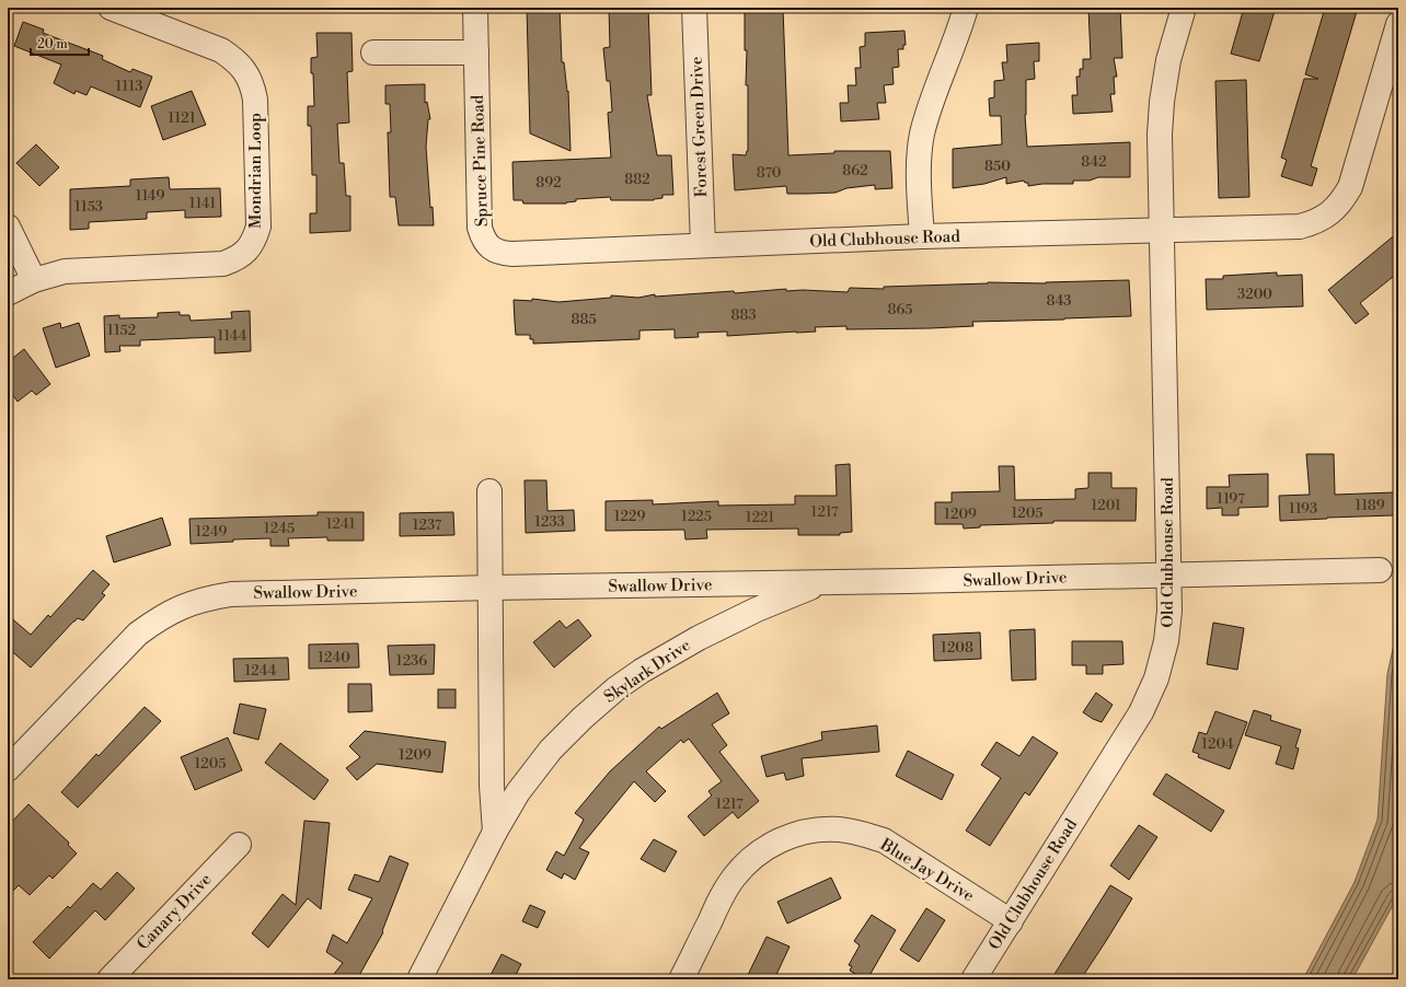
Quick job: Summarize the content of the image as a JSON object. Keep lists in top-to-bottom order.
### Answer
{
  "streets": {
    "street": [
      "Forest Green Drive",
      "Spruce Pine Road",
      "Mondrian Loop",
      "Old Clubhouse Road",
      "Swallow Drive",
      "Skylark Drive",
      "Blue Jay Drive",
      "Canary Drive"
    ]
  },
  "crossings": [
    ["Forest Green Drive", "Old Clubhouse Road"],
    ["Spruce Pine Road", "Old Clubhouse Road"],
    ["Old Clubhouse Road", "Swallow Drive"],
    ["Old Clubhouse Road", "Blue Jay Drive"],
    ["Swallow Drive", "Skylark Drive"]
  ],
  "house_numbers": [
    "1113",
    "1121",
    "842",
    "850",
    "862",
    "870",
    "882",
    "892",
    "1149",
    "1141",
    "1153",
    "3200",
    "843",
    "865",
    "883",
    "885",
    "1152",
    "1144",
    "1197",
    "1201",
    "1189",
    "1193",
    "1217",
    "1205",
    "1209",
    "1229",
    "1225",
    "1221",
    "1233",
    "1241",
    "1237",
    "1245",
    "1249",
    "1208",
    "1240",
    "1236",
    "1244",
    "1204",
    "1209",
    "1205",
    "1217"
  ],
  "scale_bar": "20 m"
}
